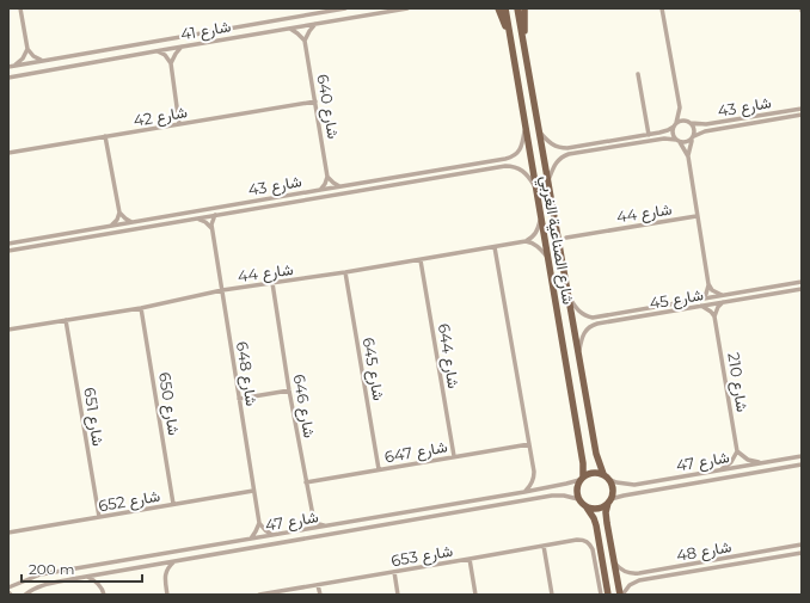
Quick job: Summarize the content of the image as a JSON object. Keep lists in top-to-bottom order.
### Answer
{
  "streets": {
    "main road": ["شارع الصناعية الغربي"],
    "street": [
      "شارع 41",
      "شارع 640",
      "شارع 43",
      "شارع 42",
      "شارع 44",
      "شارع 45",
      "شارع 644",
      "شارع 645",
      "شارع 648",
      "شارع 210",
      "شارع 650",
      "شارع 646",
      "شارع 651",
      "شارع 647",
      "شارع 47",
      "شارع 652",
      "شارع 48",
      "شارع 653"
    ]
  },
  "crossings": [
    ["شارع 640", "شارع 42"],
    ["شارع 43", "شارع الصناعية الغربي"],
    ["شارع 43", "شارع 648"],
    ["شارع 44", "شارع 644"],
    ["شارع 44", "شارع 645"],
    ["شارع 44", "شارع 648"],
    ["شارع 44", "شارع 650"],
    ["شارع 44", "شارع 646"],
    ["شارع 44", "شارع 651"],
    ["شارع الصناعية الغربي", "شارع 45"],
    ["شارع الصناعية الغربي", "شارع 47"],
    ["شارع 644", "شارع 647"],
    ["شارع 645", "شارع 647"],
    ["شارع 648", "شارع 652"],
    ["شارع 650", "شارع 652"],
    ["شارع 646", "شارع 647"],
    ["شارع 646", "شارع 47"],
    ["شارع 651", "شارع 652"]
  ],
  "scale_bar": "200 m"
}
